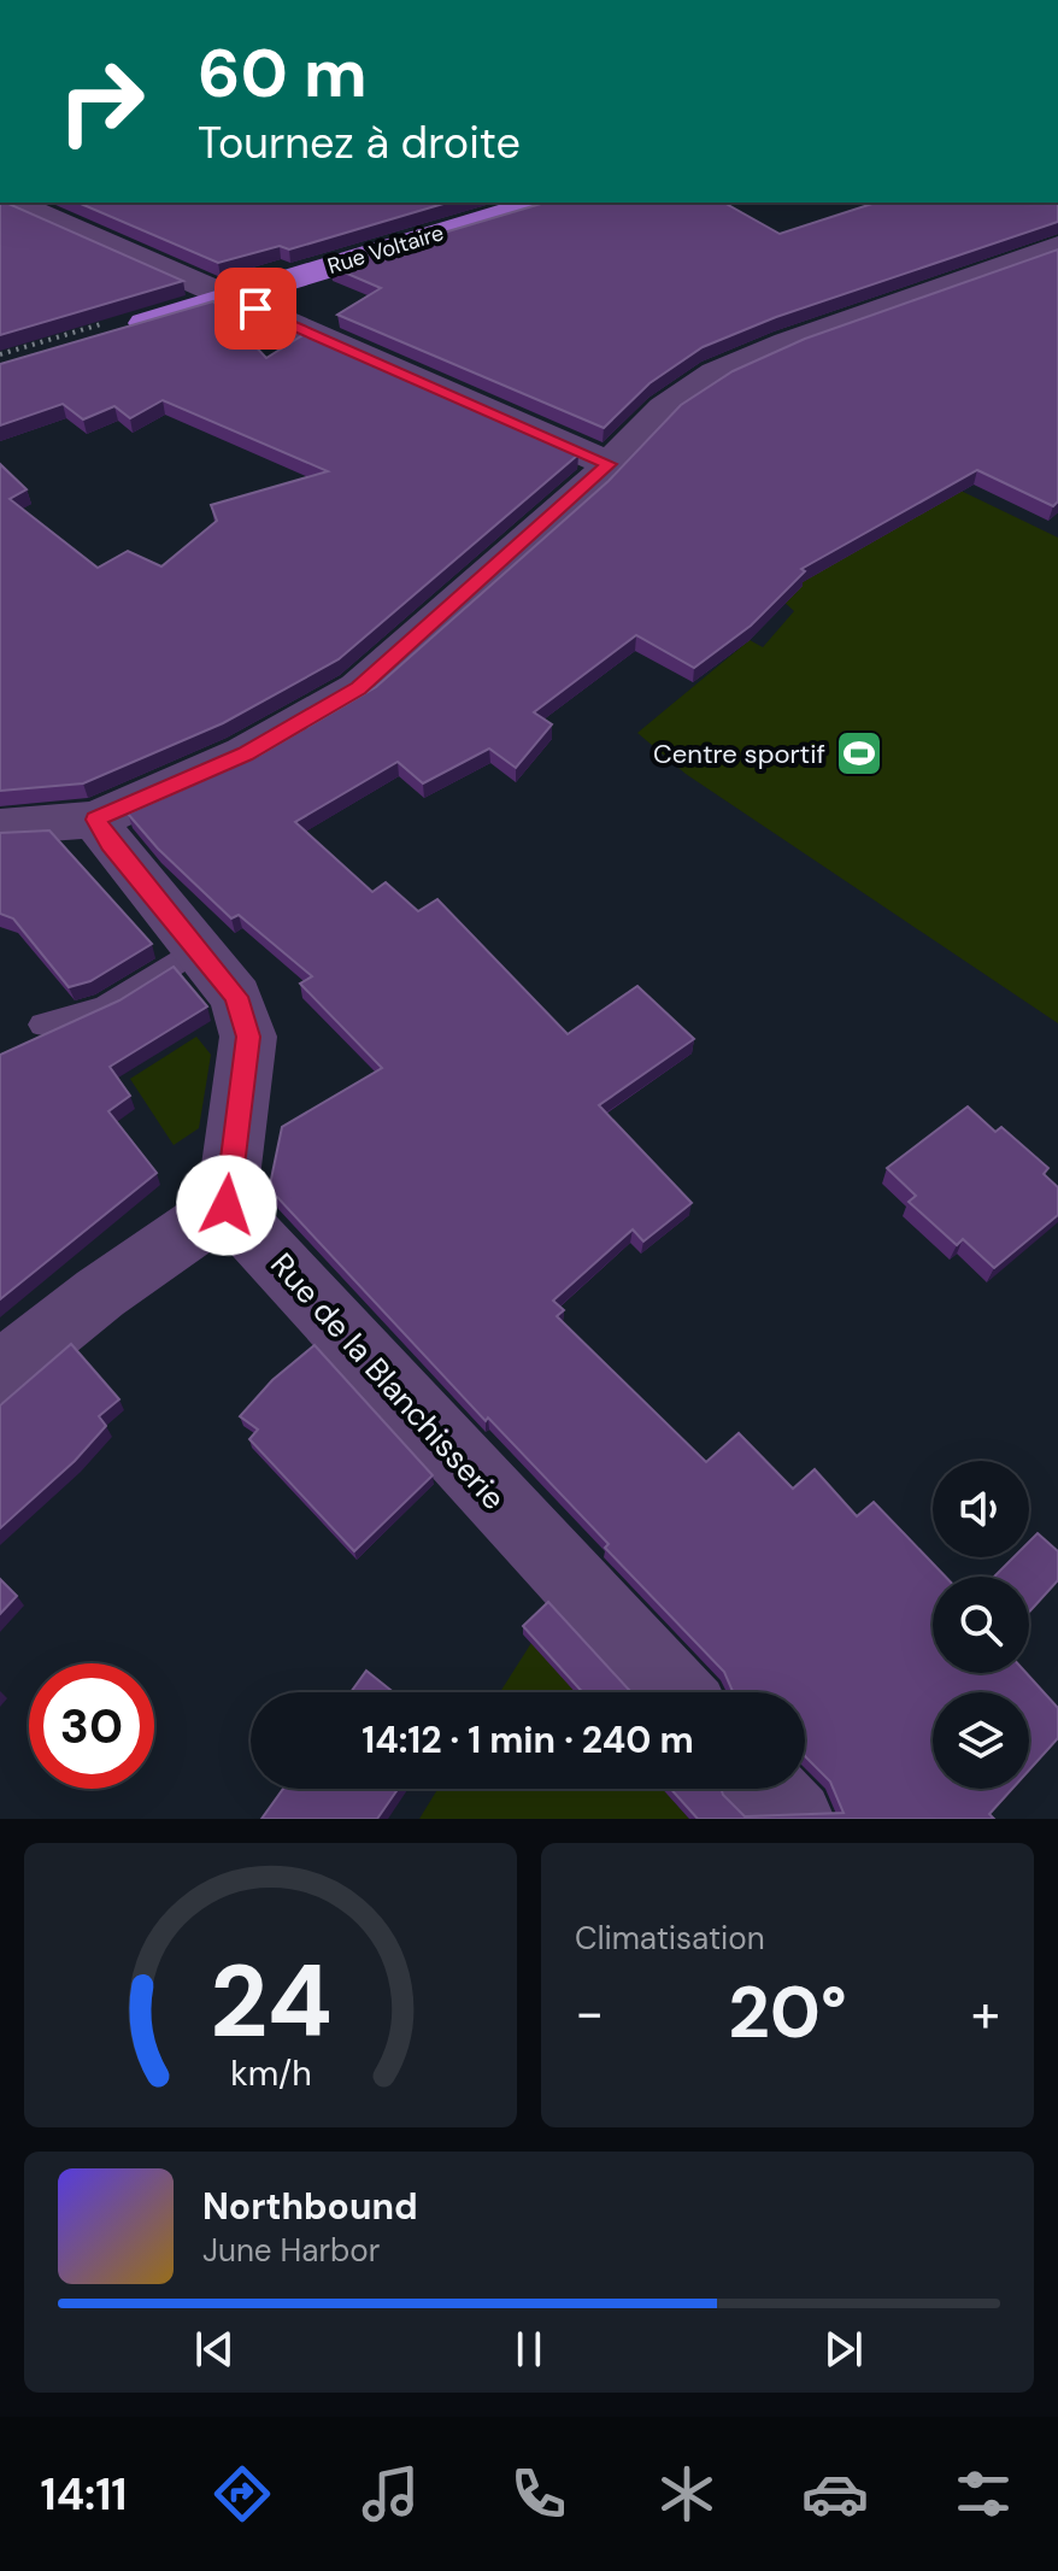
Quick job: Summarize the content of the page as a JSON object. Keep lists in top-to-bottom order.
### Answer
{
  "streets": {
    "main road": ["Rue Voltaire"],
    "street": ["Rue de la Blanchisserie"]
  },
  "places": {
    "sports": ["Centre sportif"]
  },
  "page": {
    "turn": ["60 m", "Tournez à droite"],
    "limit": "30",
    "trip": "14:12 · 1 min · 240 m",
    "tile": "Climatisation",
    "heat": ["−", "20°", "+"],
    "song": ["Northbound", "June Harbor"],
    "tabs": "14:11",
    "gauge": ["24", "km/h"]
  }
}
